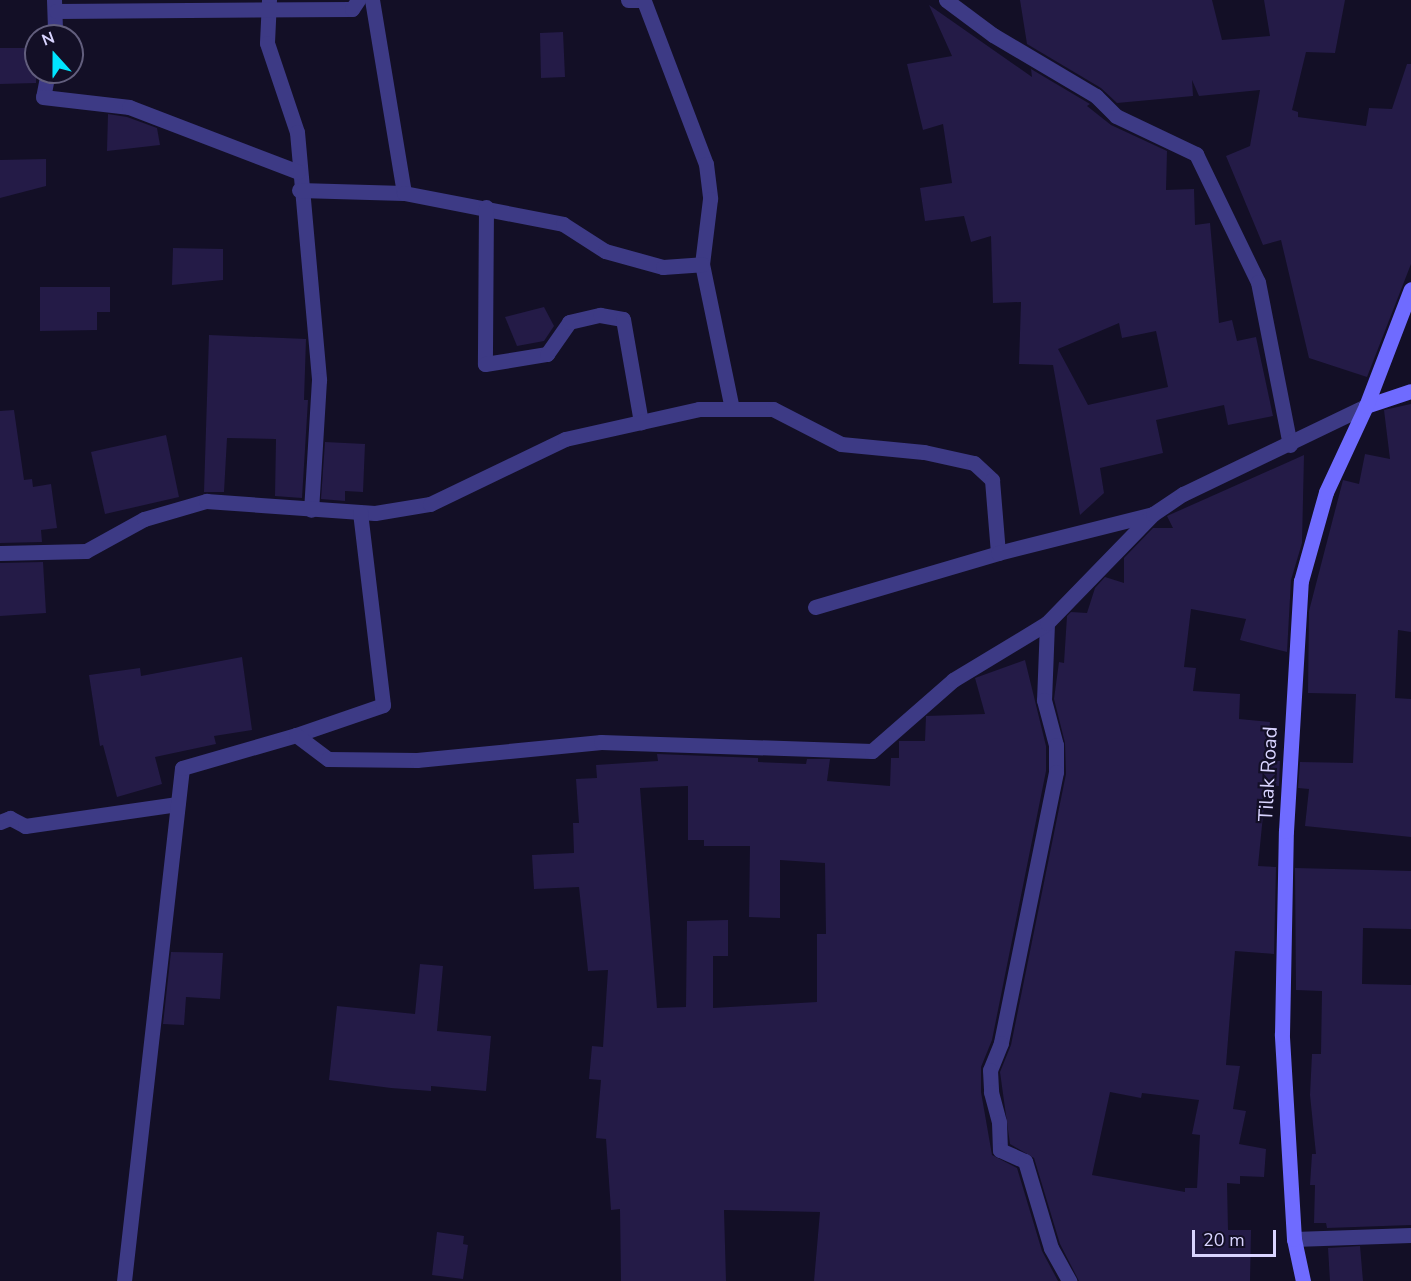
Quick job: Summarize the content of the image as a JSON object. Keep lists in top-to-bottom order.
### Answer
{
  "streets": {
    "main road": ["Tilak Road"]
  },
  "scale_bar": "20 m",
  "north": "top"
}
